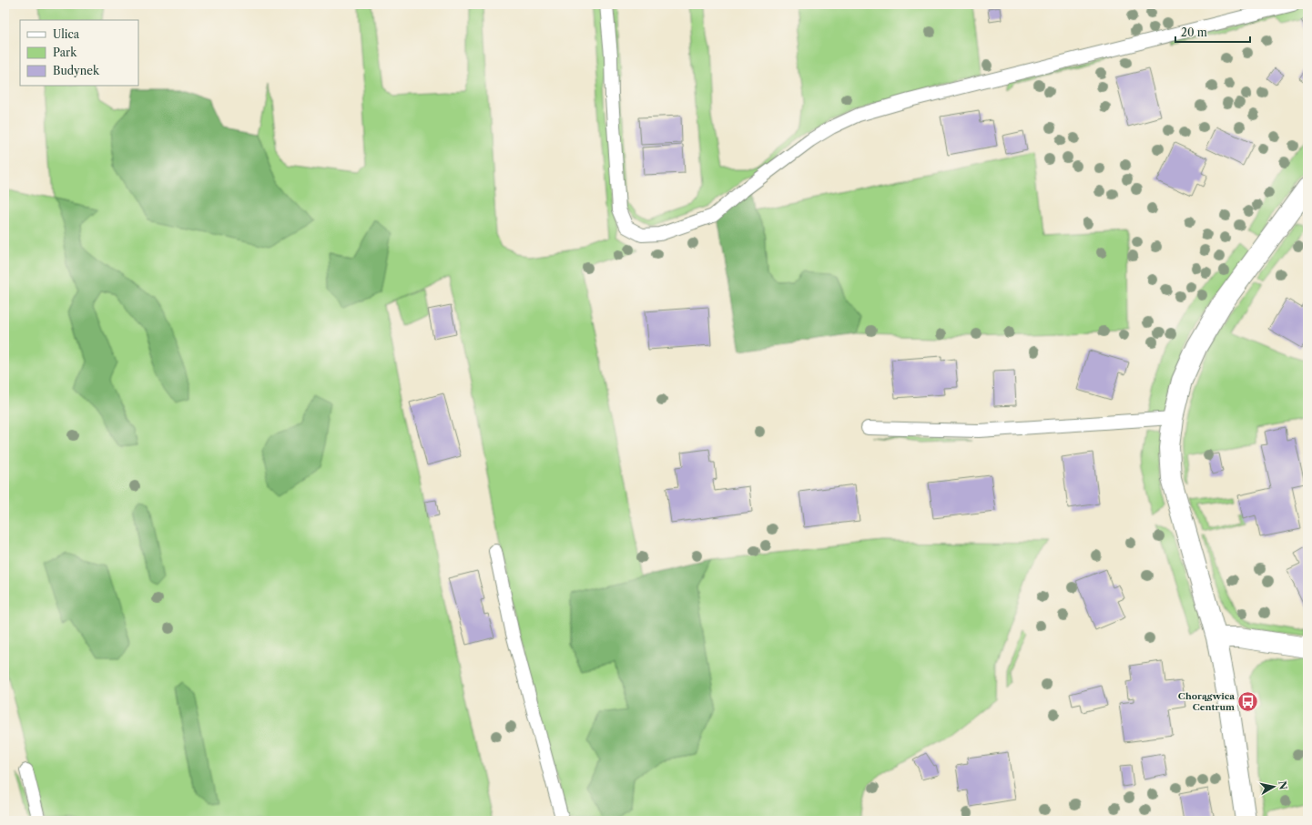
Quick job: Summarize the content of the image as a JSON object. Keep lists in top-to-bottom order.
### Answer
{
  "places": {
    "bus stop": ["Chorągwica Centrum"]
  },
  "legend": ["Ulica", "Park", "Budynek"],
  "scale_bar": "20 m",
  "north": "right"
}
